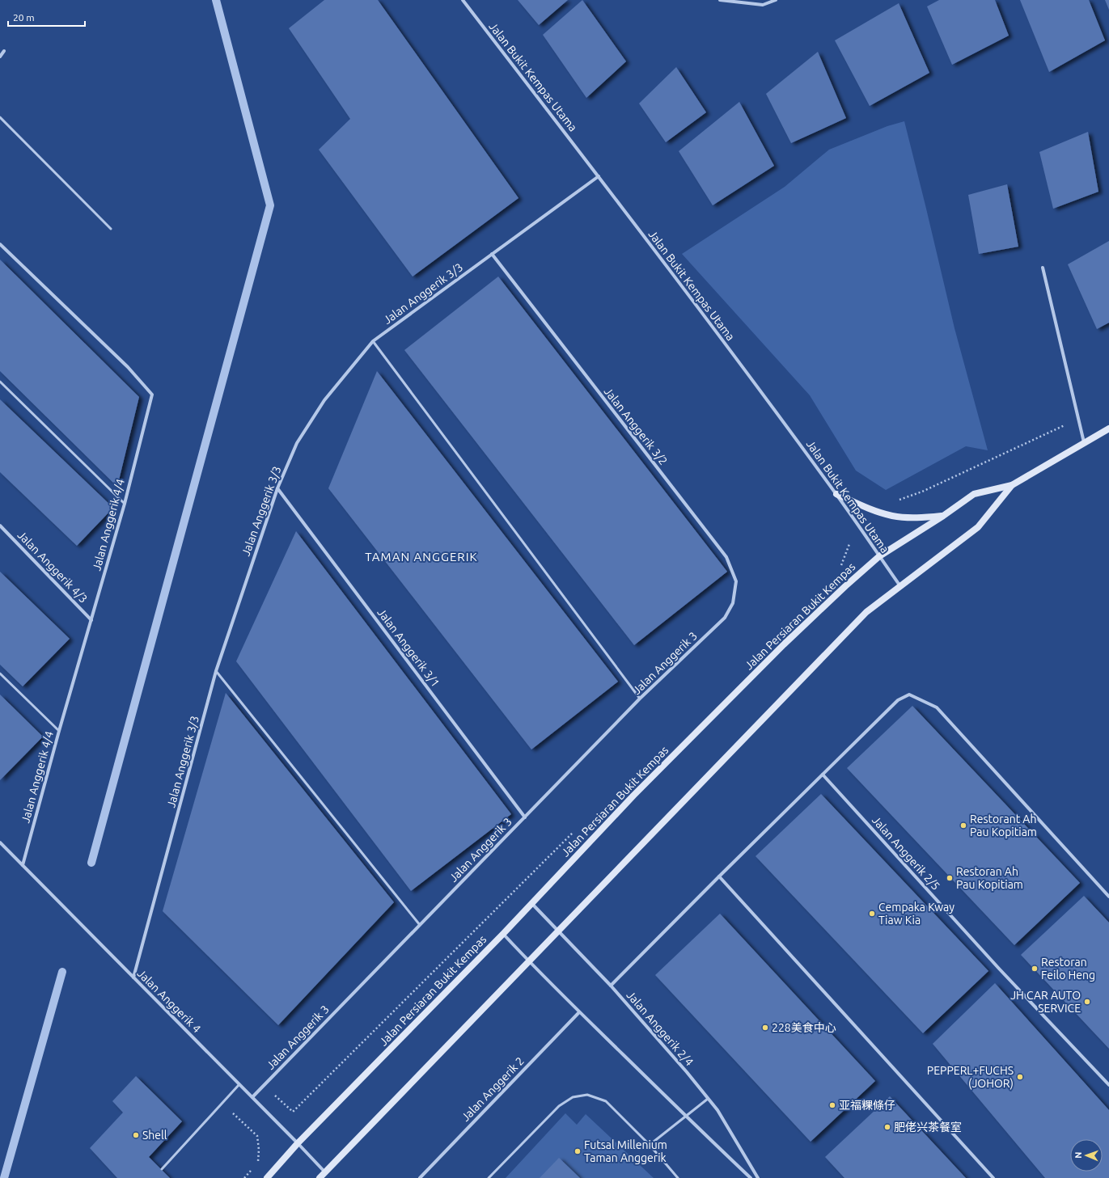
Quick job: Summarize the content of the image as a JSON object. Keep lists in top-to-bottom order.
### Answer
{
  "streets": {
    "street": [
      "Jalan Bukit Kempas Utama",
      "Jalan Anggerik 3/3",
      "Jalan Anggerik 3/2",
      "Jalan Anggerik 4/4",
      "Jalan Anggerik 4/3",
      "Jalan Persiaran Bukit Kempas",
      "Jalan Anggerik 3/1",
      "Jalan Anggerik 3",
      "Jalan Anggerik 2/5",
      "Jalan Anggerik 4",
      "Jalan Anggerik 2/4",
      "Jalan Anggerik 2"
    ]
  },
  "crossings": [
    ["Jalan Bukit Kempas Utama", "Jalan Anggerik 3/3"],
    ["Jalan Bukit Kempas Utama", "Jalan Persiaran Bukit Kempas"],
    ["Jalan Anggerik 3/3", "Jalan Anggerik 3/2"],
    ["Jalan Anggerik 3/3", "Jalan Anggerik 3/1"],
    ["Jalan Anggerik 3/3", "Jalan Anggerik 4"],
    ["Jalan Anggerik 3/2", "Jalan Anggerik 3"],
    ["Jalan Anggerik 4/4", "Jalan Anggerik 4/3"],
    ["Jalan Anggerik 4/4", "Jalan Anggerik 4"],
    ["Jalan Persiaran Bukit Kempas", "Jalan Anggerik 4"],
    ["Jalan Persiaran Bukit Kempas", "Jalan Anggerik 2/4"],
    ["Jalan Anggerik 3/1", "Jalan Anggerik 3"],
    ["Jalan Anggerik 3", "Jalan Anggerik 4"]
  ],
  "districts": ["TAMAN ANGGERIK"],
  "places": [
    "Restorant Ah Pau Kopitiam",
    "Restoran Ah Pau Kopitiam",
    "Cempaka Kway Tiaw Kia",
    "Restoran Feilo Heng",
    "JH CAR AUTO SERVICE",
    "228美食中心",
    "PEPPERL+FUCHS (JOHOR)",
    "亚福粿條仔",
    "肥佬兴茶餐室",
    "Shell",
    "Futsal Millenium Taman Anggerik"
  ],
  "scale_bar": "20 m",
  "north": "left"
}
